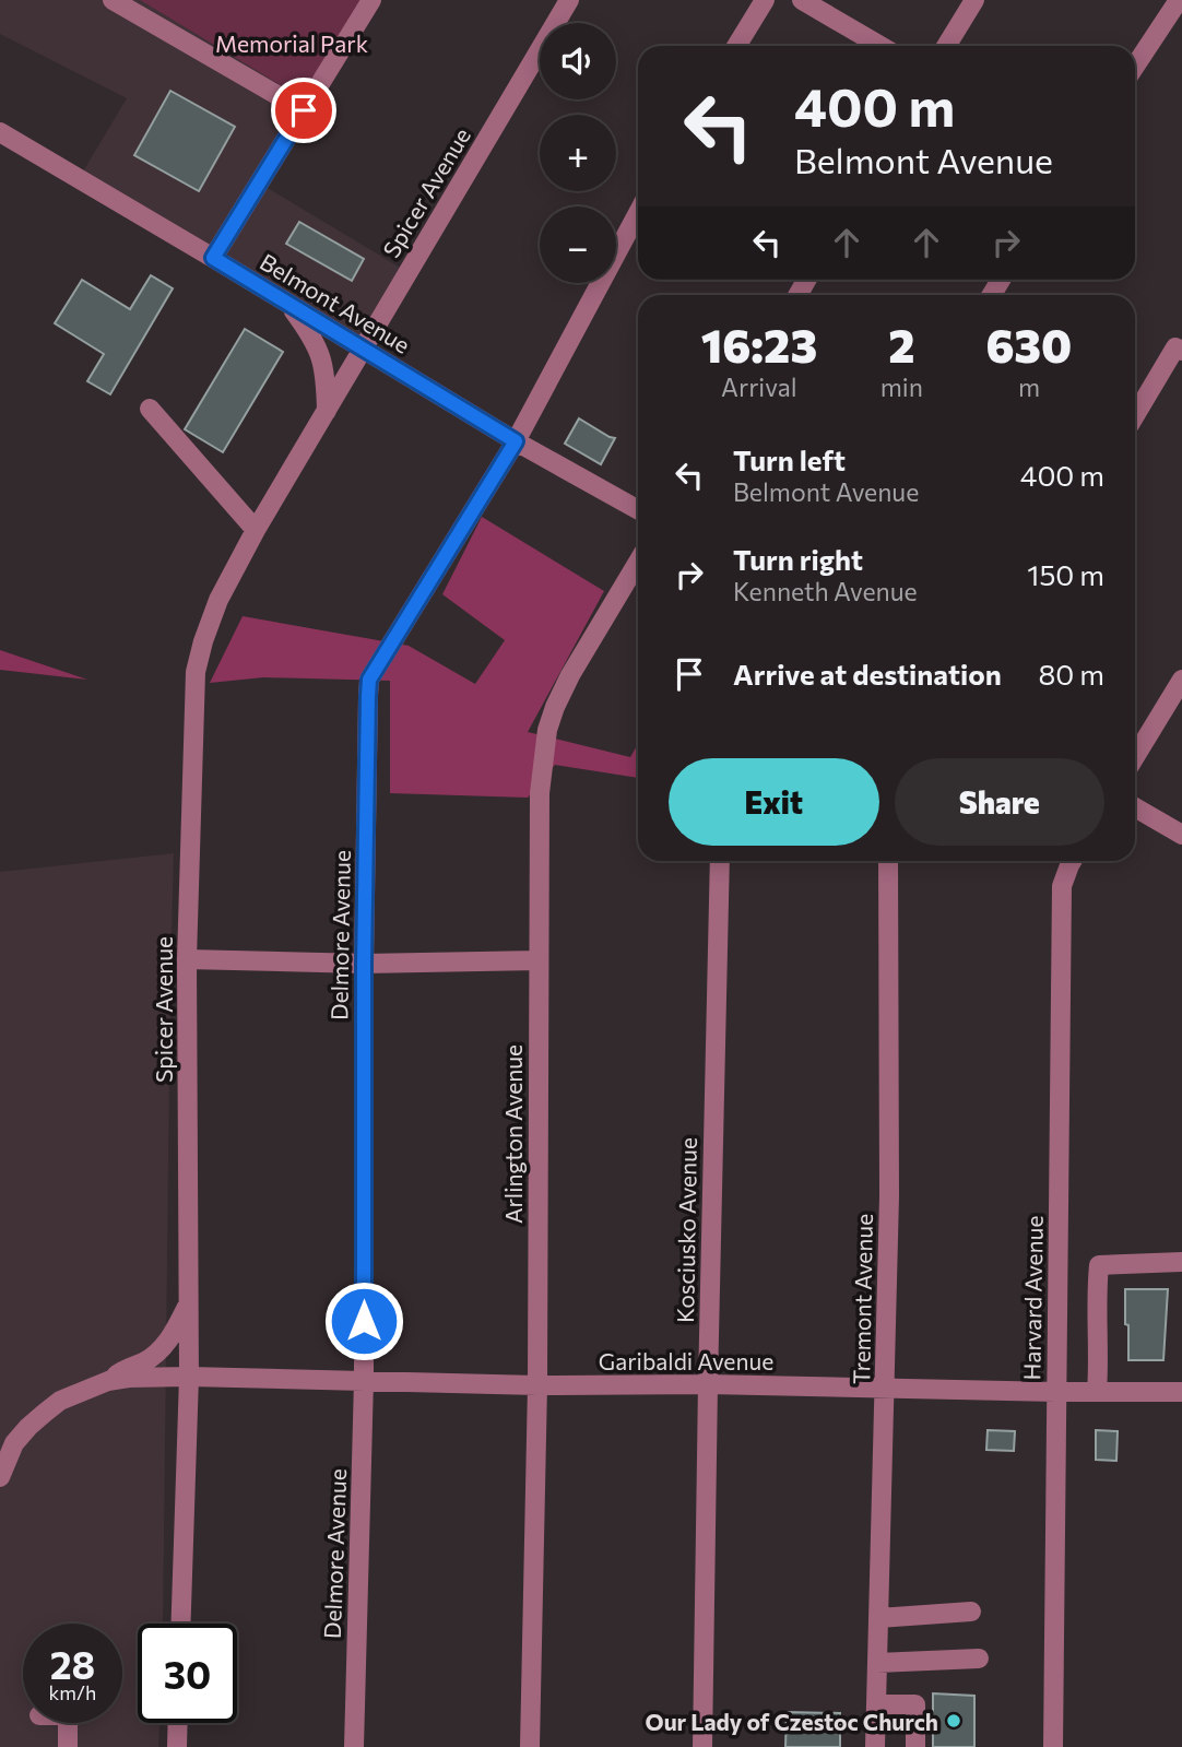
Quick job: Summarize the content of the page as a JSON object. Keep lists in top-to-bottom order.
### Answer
{
  "streets": {
    "street": [
      "Spicer Avenue",
      "Belmont Avenue",
      "Delmore Avenue",
      "Arlington Avenue",
      "Kosciusko Avenue",
      "Harvard Avenue",
      "Tremont Avenue",
      "Garibaldi Avenue"
    ]
  },
  "crossings": [
    ["Spicer Avenue", "Belmont Avenue"],
    ["Spicer Avenue", "Garibaldi Avenue"],
    ["Belmont Avenue", "Delmore Avenue"],
    ["Delmore Avenue", "Garibaldi Avenue"],
    ["Arlington Avenue", "Garibaldi Avenue"],
    ["Kosciusko Avenue", "Garibaldi Avenue"],
    ["Harvard Avenue", "Garibaldi Avenue"],
    ["Tremont Avenue", "Garibaldi Avenue"]
  ],
  "parks": ["Memorial Park"],
  "places": ["Our Lady of Czestoc Church"],
  "page": {
    "map_buttons": ["+", "−"],
    "turn": ["400 m", "Belmont Avenue"],
    "eta": [
      "16:23",
      "Arrival",
      "2",
      "min",
      "630",
      "m"
    ],
    "list": [
      {
        "name": "Turn left",
        "note": "Belmont Avenue",
        "value": "400 m"
      },
      {
        "name": "Turn right",
        "note": "Kenneth Avenue",
        "value": "150 m"
      },
      {
        "name": "Arrive at destination",
        "value": "80 m"
      }
    ],
    "buttons": ["Exit", "Share"],
    "speed": "28 km/h",
    "limit": "30"
  }
}
